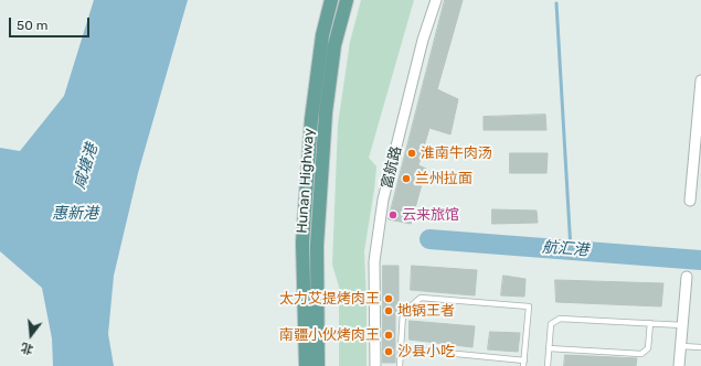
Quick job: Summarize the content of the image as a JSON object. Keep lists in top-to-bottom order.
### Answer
{
  "streets": {
    "main road": ["Hunan Highway"],
    "street": ["富航路"]
  },
  "water": ["咸塘港", "惠新港", "航汇港"],
  "places": [
    "淮南牛肉汤",
    "兰州拉面",
    "云来旅馆",
    "太力艾提烤肉王",
    "地锅王者",
    "南疆小伙烤肉王",
    "沙县小吃"
  ],
  "scale_bar": "50 m",
  "north": "bottom"
}
